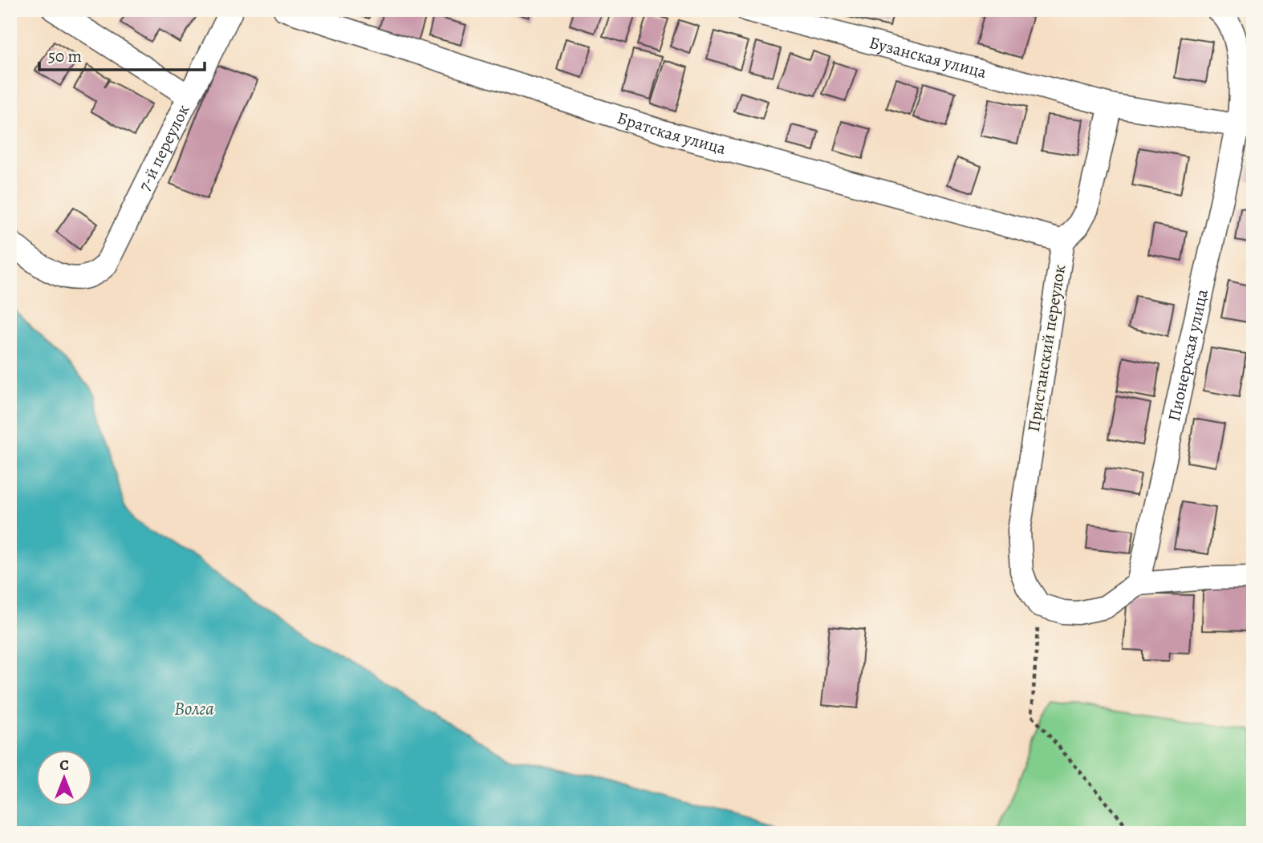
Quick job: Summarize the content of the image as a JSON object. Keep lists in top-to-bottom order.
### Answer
{
  "streets": {
    "street": [
      "Бузанская улица",
      "Братская улица",
      "7-й переулок",
      "Пристанский переулок",
      "Пионерская улица"
    ]
  },
  "crossings": [
    ["Бузанская улица", "Пристанский переулок"],
    ["Бузанская улица", "Пионерская улица"],
    ["Братская улица", "Пристанский переулок"]
  ],
  "water": ["Волга"],
  "scale_bar": "50 m",
  "north": "top"
}
